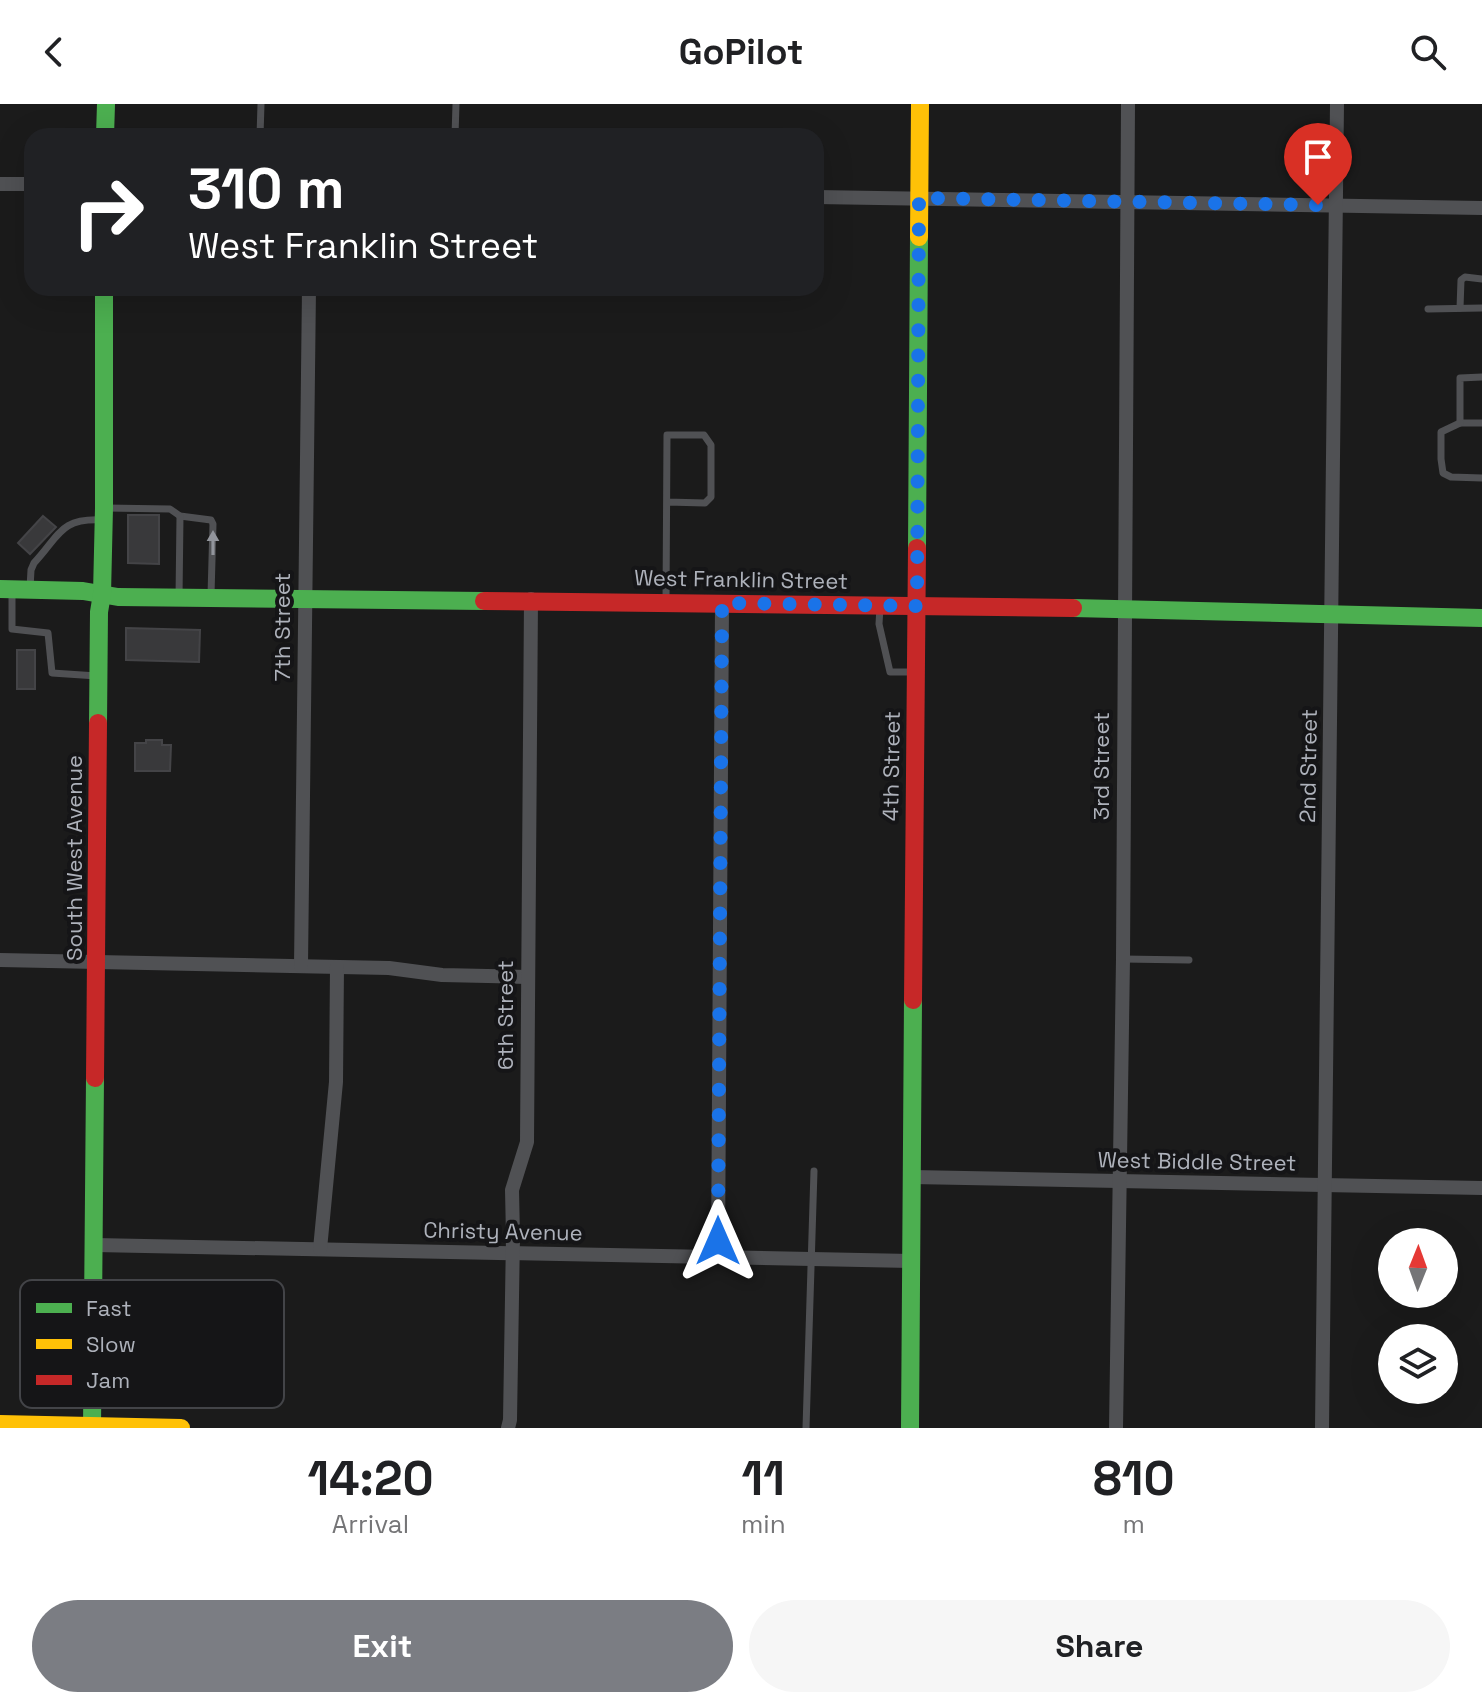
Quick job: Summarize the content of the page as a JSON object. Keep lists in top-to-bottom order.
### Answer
{
  "streets": {
    "street": [
      "West Franklin Street",
      "7th Street",
      "4th Street",
      "3rd Street",
      "2nd Street",
      "South West Avenue",
      "6th Street",
      "West Biddle Street",
      "Christy Avenue"
    ]
  },
  "crossings": [
    ["West Franklin Street", "7th Street"],
    ["West Franklin Street", "4th Street"],
    ["West Franklin Street", "3rd Street"],
    ["West Franklin Street", "2nd Street"],
    ["West Franklin Street", "South West Avenue"],
    ["West Franklin Street", "6th Street"],
    ["4th Street", "West Biddle Street"],
    ["4th Street", "Christy Avenue"],
    ["3rd Street", "West Biddle Street"],
    ["2nd Street", "West Biddle Street"],
    ["South West Avenue", "Christy Avenue"],
    ["6th Street", "Christy Avenue"]
  ],
  "legend": ["Fast", "Slow", "Jam"],
  "north": "top",
  "page": {
    "header": "GoPilot",
    "turn": ["310 m", "West Franklin Street"],
    "eta": [
      "14:20",
      "Arrival",
      "11",
      "min",
      "810",
      "m"
    ],
    "buttons": ["Exit", "Share"]
  }
}
